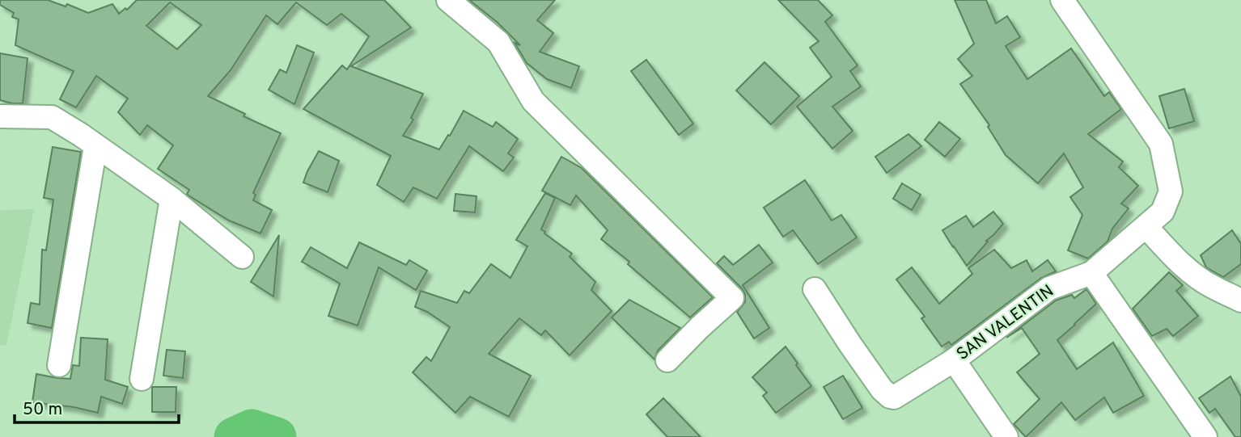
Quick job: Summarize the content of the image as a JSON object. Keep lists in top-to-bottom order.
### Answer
{
  "streets": {
    "street": ["SAN VALENTIN"]
  },
  "scale_bar": "50 m"
}
